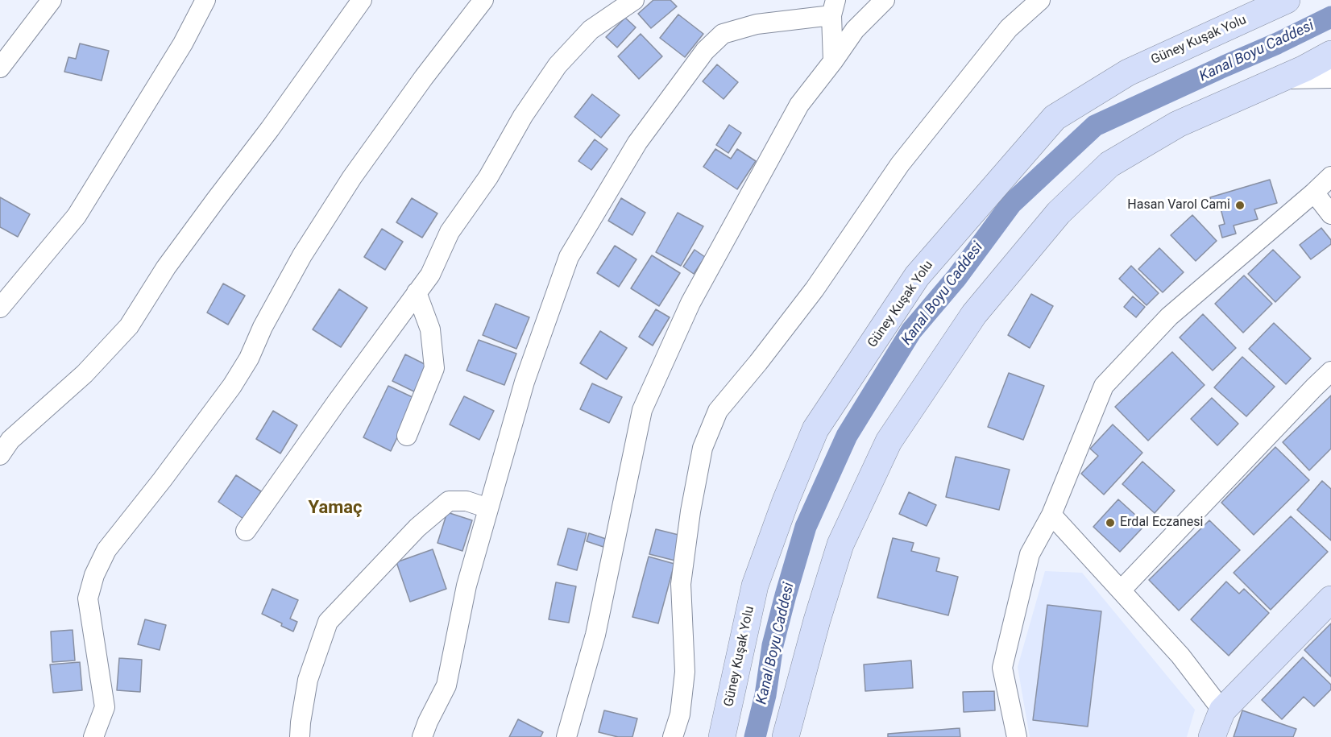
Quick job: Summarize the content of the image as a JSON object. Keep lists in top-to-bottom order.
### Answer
{
  "streets": {
    "main road": ["Güney Kuşak Yolu"]
  },
  "districts": ["Yamaç"],
  "water": ["Kanal Boyu Caddesi"],
  "places": ["Hasan Varol Cami", "Erdal Eczanesi"]
}
